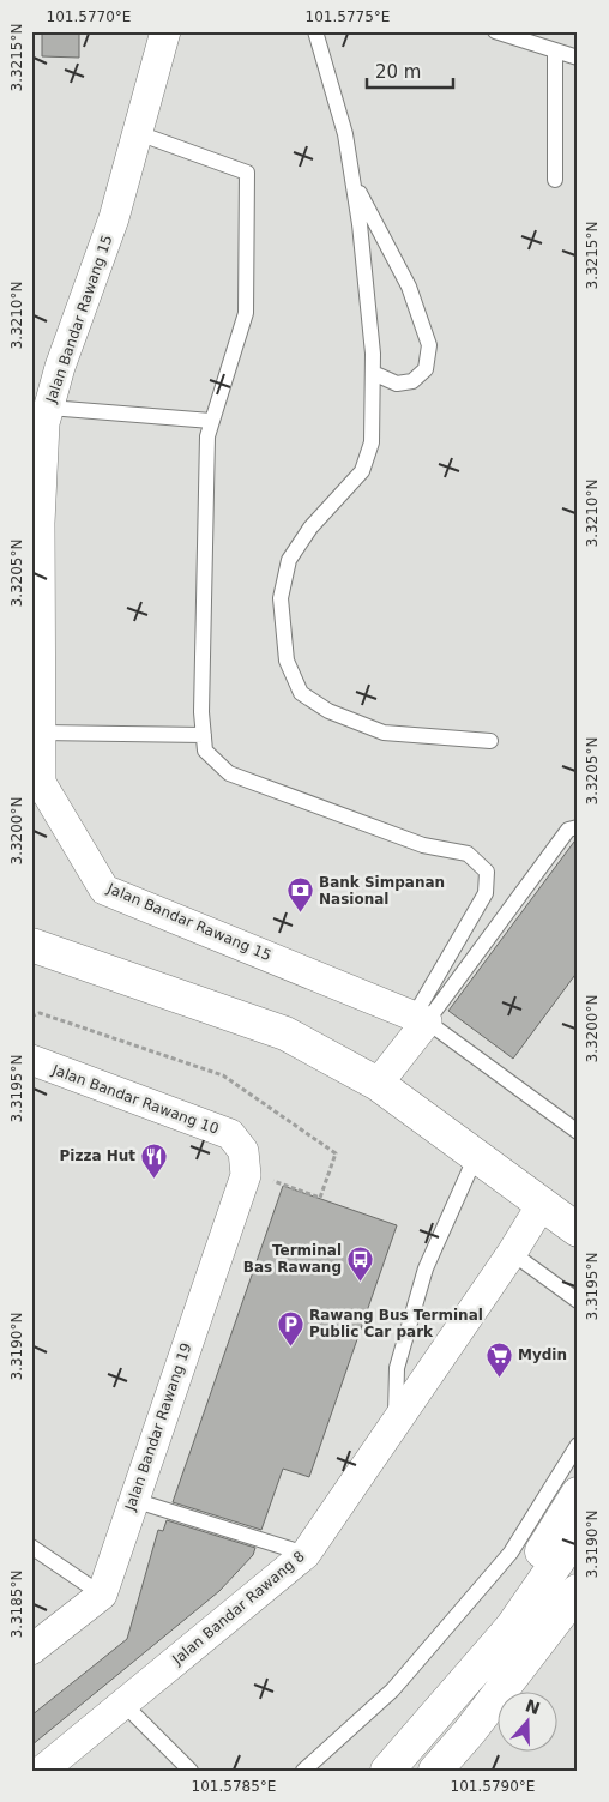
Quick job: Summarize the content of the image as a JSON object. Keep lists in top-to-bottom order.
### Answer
{
  "streets": {
    "street": [
      "Jalan Bandar Rawang 15",
      "Jalan Bandar Rawang 10",
      "Jalan Bandar Rawang 19",
      "Jalan Bandar Rawang 8"
    ]
  },
  "crossings": [
    ["Jalan Bandar Rawang 10", "Jalan Bandar Rawang 19"]
  ],
  "places": {
    "bank": ["Bank Simpanan Nasional"],
    "restaurant": ["Pizza Hut"],
    "bus stop": ["Terminal Bas Rawang"],
    "parking": ["Rawang Bus Terminal Public Car park"],
    "supermarket": ["Mydin"]
  },
  "scale_bar": "20 m",
  "north": "top",
  "coordinates": [
    "101.5770°E",
    "101.5775°E",
    "3.3215°N",
    "3.3210°N",
    "3.3205°N",
    "3.3200°N",
    "3.3195°N",
    "3.3190°N",
    "3.3185°N",
    "101.5785°E",
    "101.5790°E"
  ]
}
